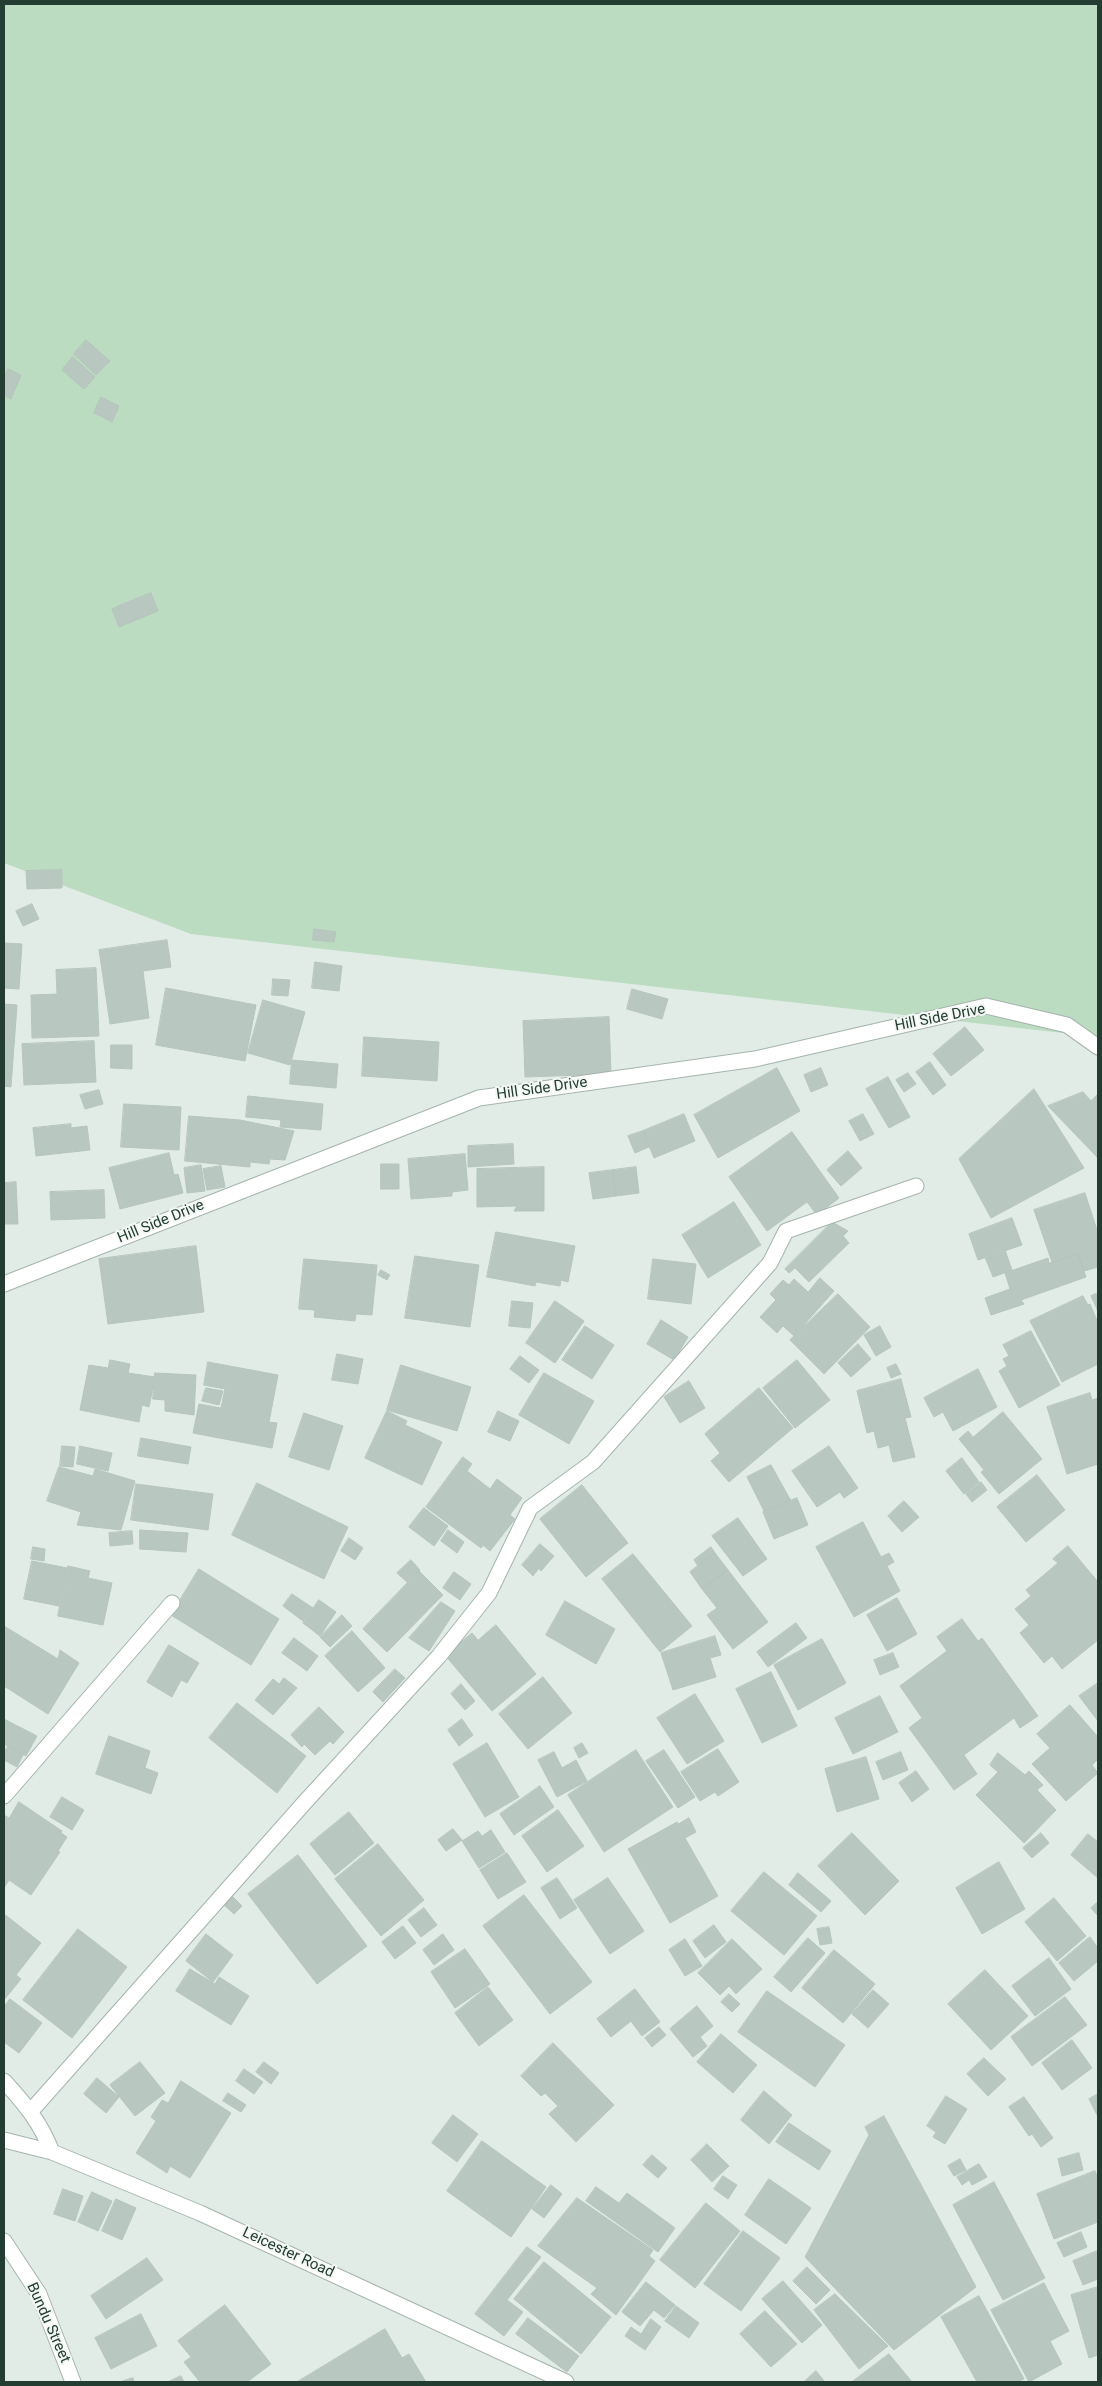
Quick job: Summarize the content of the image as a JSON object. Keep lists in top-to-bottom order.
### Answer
{
  "streets": {
    "street": ["Hill Side Drive", "Leicester Road", "Bundu Street"]
  }
}
